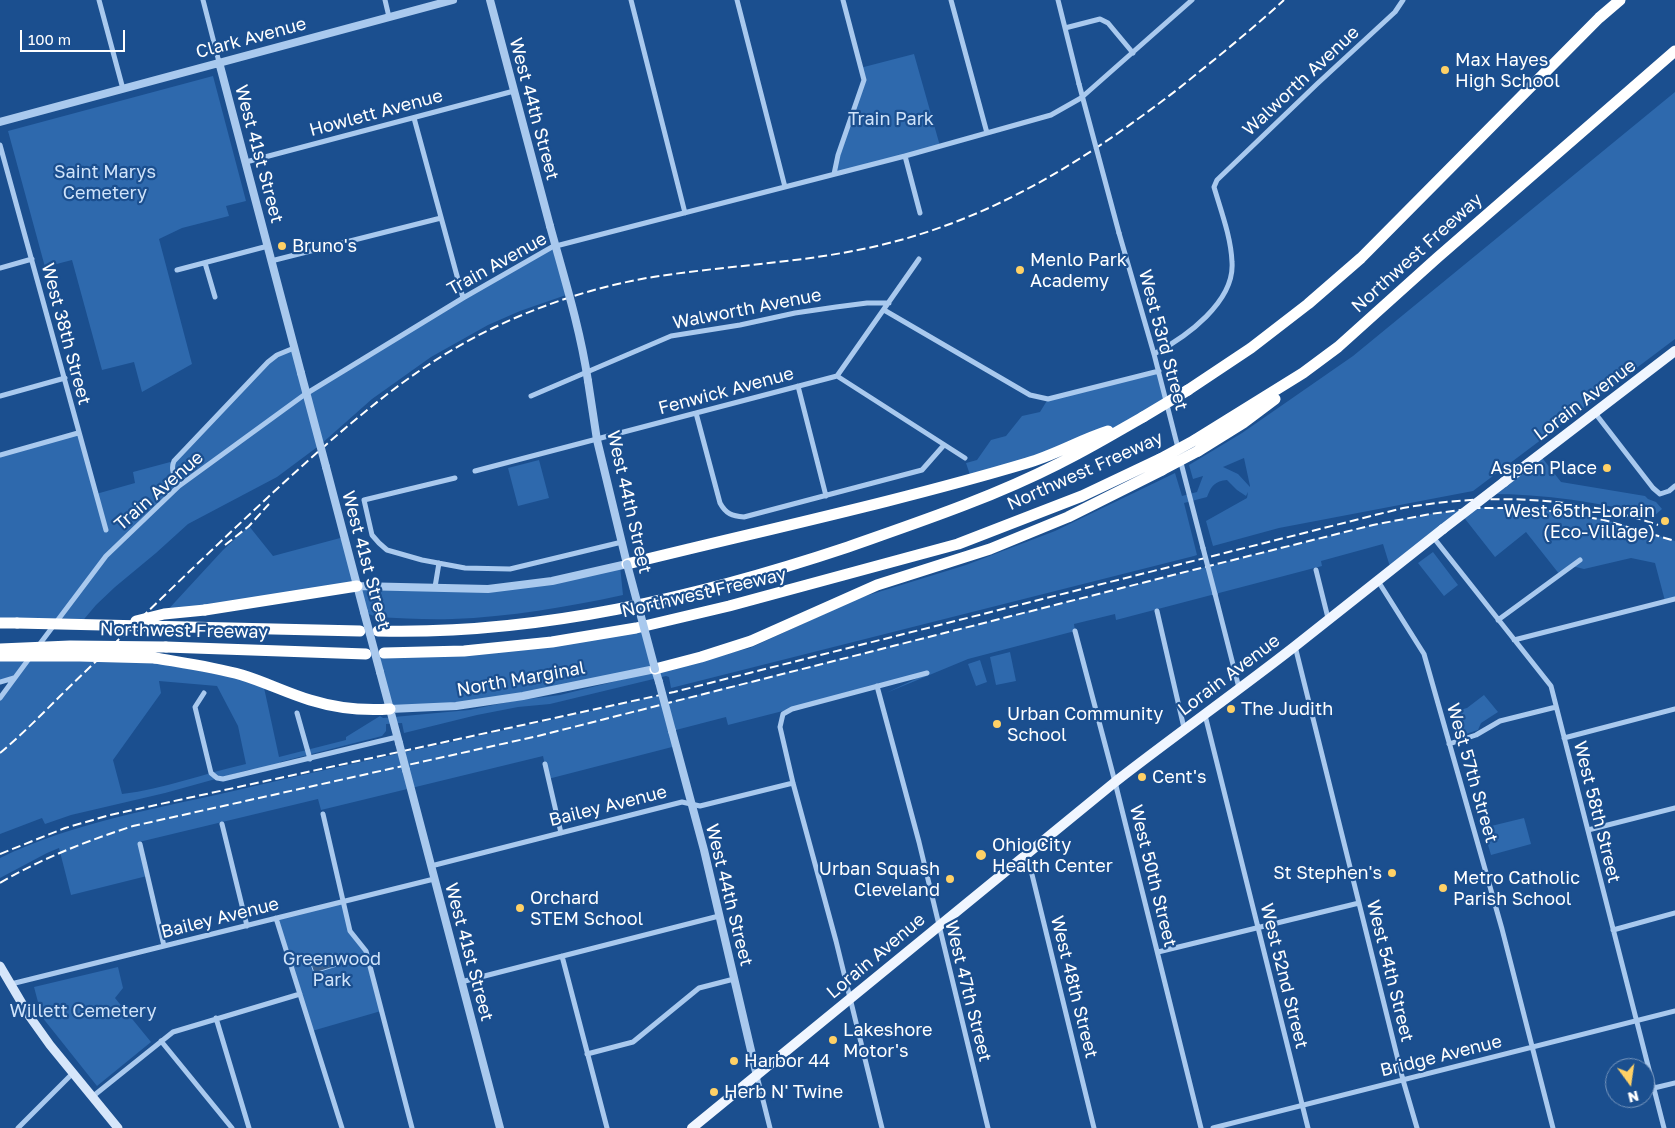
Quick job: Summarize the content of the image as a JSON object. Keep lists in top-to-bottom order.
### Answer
{
  "streets": {
    "highway": ["Northwest Freeway"],
    "main road": ["Lorain Avenue"],
    "street": [
      "Clark Avenue",
      "Walworth Avenue",
      "West 44th Street",
      "Howlett Avenue",
      "West 41st Street",
      "Train Avenue",
      "West 38th Street",
      "West 53rd Street",
      "Fenwick Avenue",
      "North Marginal",
      "West 57th Street",
      "Bailey Avenue",
      "West 58th Street",
      "West 50th Street",
      "West 54th Street",
      "West 52nd Street",
      "West 48th Street",
      "West 47th Street",
      "Bridge Avenue"
    ]
  },
  "crossings": [
    ["Clark Avenue", "West 41st Street"],
    ["Walworth Avenue", "West 53rd Street"],
    ["West 44th Street", "Howlett Avenue"],
    ["West 44th Street", "Fenwick Avenue"],
    ["West 44th Street", "Lorain Avenue"],
    ["West 44th Street", "North Marginal"],
    ["West 44th Street", "Bailey Avenue"],
    ["Howlett Avenue", "West 41st Street"],
    ["West 41st Street", "North Marginal"],
    ["West 41st Street", "Bailey Avenue"],
    ["West 53rd Street", "Lorain Avenue"],
    ["Lorain Avenue", "West 57th Street"],
    ["Lorain Avenue", "West 58th Street"],
    ["Lorain Avenue", "West 50th Street"],
    ["Lorain Avenue", "West 54th Street"],
    ["Lorain Avenue", "West 52nd Street"],
    ["Lorain Avenue", "West 48th Street"],
    ["Lorain Avenue", "West 47th Street"],
    ["West 57th Street", "Bridge Avenue"],
    ["West 58th Street", "Bridge Avenue"],
    ["West 54th Street", "Bridge Avenue"],
    ["West 52nd Street", "Bridge Avenue"]
  ],
  "parks": [
    "Train Park",
    "Saint Marys Cemetery",
    "Greenwood Park",
    "Willett Cemetery"
  ],
  "places": [
    "Max Hayes High School",
    "Bruno's",
    "Menlo Park Academy",
    "Aspen Place",
    "West 65th–Lorain (Eco-Village)",
    "The Judith",
    "Urban Community School",
    "Cent's",
    "Ohio City Health Center",
    "St Stephen's",
    "Urban Squash Cleveland",
    "Metro Catholic Parish School",
    "Orchard STEM School",
    "Lakeshore Motor's",
    "Harbor 44",
    "Herb N' Twine"
  ],
  "scale_bar": "100 m",
  "north": "bottom"
}
